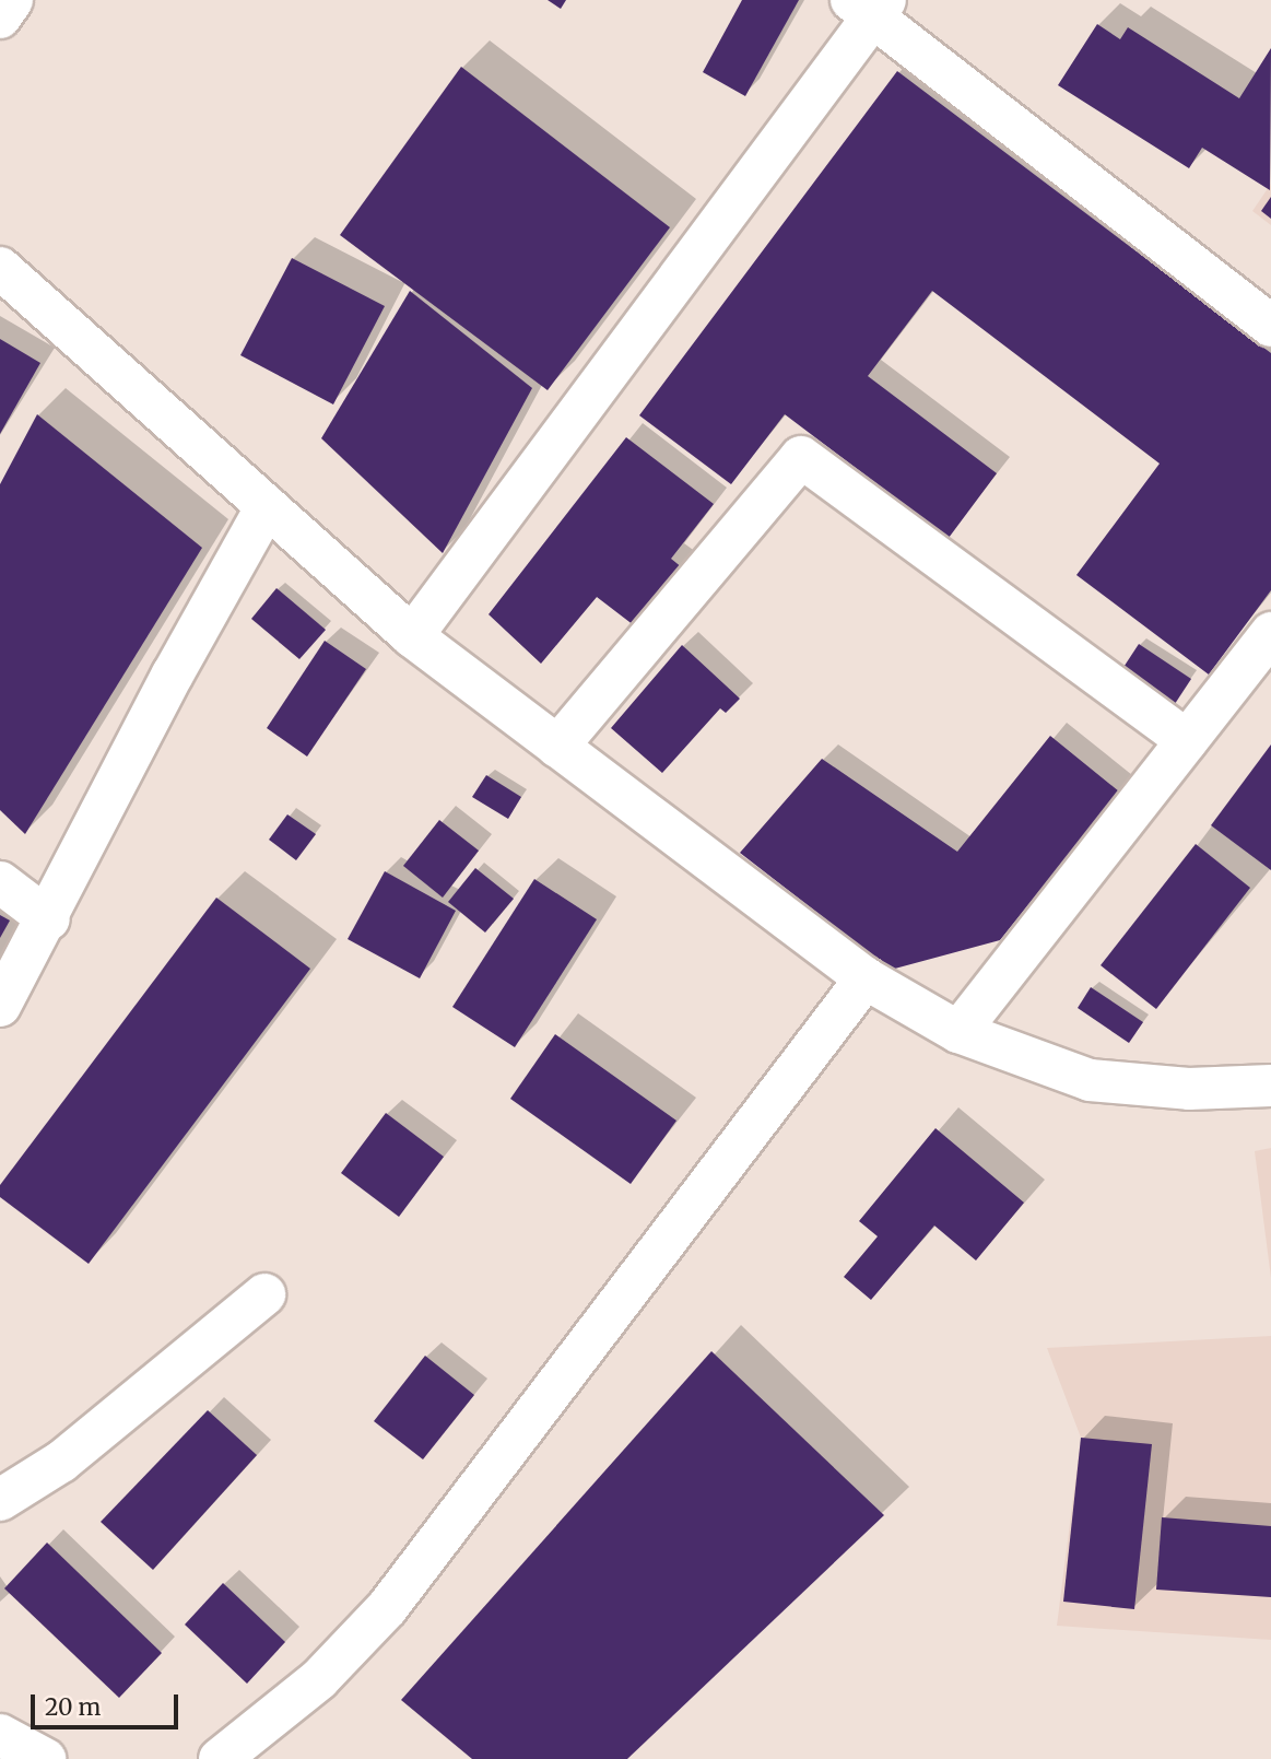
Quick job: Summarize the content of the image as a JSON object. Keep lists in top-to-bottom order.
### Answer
{
  "scale_bar": "20 m"
}
